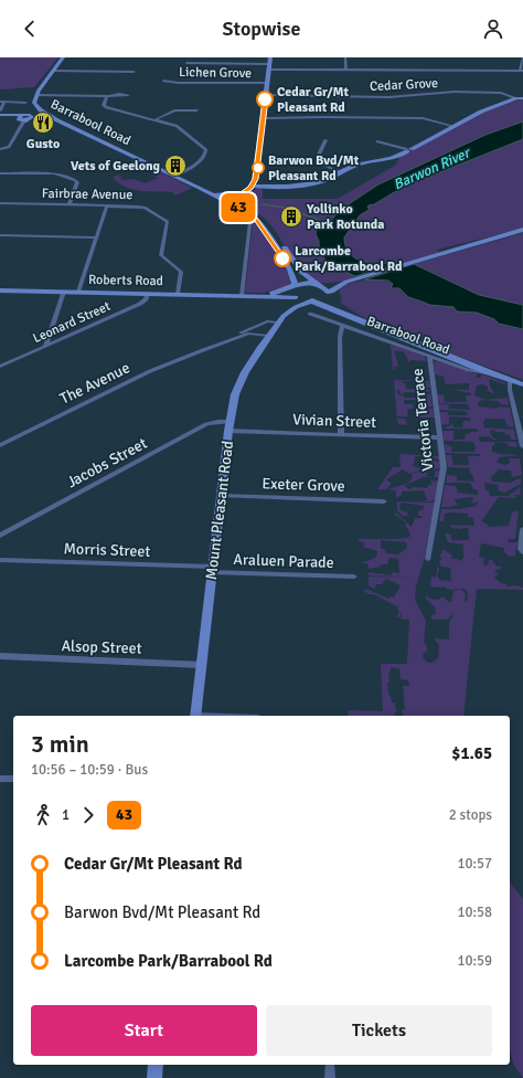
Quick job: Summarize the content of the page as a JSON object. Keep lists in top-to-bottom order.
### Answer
{
  "streets": {
    "street": [
      "Lichen Grove",
      "Cedar Grove",
      "Barrabool Road",
      "Fairbrae Avenue",
      "Roberts Road",
      "Leonard Street",
      "The Avenue",
      "Victoria Terrace",
      "Vivian Street",
      "Jacobs Street",
      "Exeter Grove",
      "Mount Pleasant Road",
      "Morris Street",
      "Araluen Parade",
      "Alsop Street"
    ]
  },
  "crossings": [
    ["Barrabool Road", "Roberts Road"],
    ["Barrabool Road", "Victoria Terrace"],
    ["Barrabool Road", "Mount Pleasant Road"],
    ["Fairbrae Avenue", "Roberts Road"],
    ["Roberts Road", "Leonard Street"],
    ["Roberts Road", "Mount Pleasant Road"],
    ["The Avenue", "Mount Pleasant Road"],
    ["Victoria Terrace", "Vivian Street"],
    ["Vivian Street", "Jacobs Street"],
    ["Vivian Street", "Mount Pleasant Road"],
    ["Jacobs Street", "Mount Pleasant Road"],
    ["Exeter Grove", "Mount Pleasant Road"],
    ["Mount Pleasant Road", "Morris Street"],
    ["Mount Pleasant Road", "Araluen Parade"],
    ["Mount Pleasant Road", "Alsop Street"],
    ["Morris Street", "Araluen Parade"]
  ],
  "water": ["Barwon River"],
  "places": {
    "other": ["Cedar Gr/Mt Pleasant Rd", "Barwon Bvd/Mt Pleasant Rd", "Larcombe Park/Barrabool Rd"],
    "restaurant": ["Gusto"],
    "building": ["Vets of Geelong", "Yollinko Park Rotunda"]
  },
  "lines": ["bus line 43"],
  "page": {
    "header": "Stopwise",
    "on_map": "43",
    "heading": ["3 min", "10:56 – 10:59 · Bus", "$1.65"],
    "legs": ["1", "43", "2 stops"],
    "list": [
      {
        "name": "Cedar Gr/Mt Pleasant Rd",
        "value": "10:57"
      },
      {
        "name": "Barwon Bvd/Mt Pleasant Rd",
        "value": "10:58"
      },
      {
        "name": "Larcombe Park/Barrabool Rd",
        "value": "10:59"
      }
    ],
    "buttons": ["Start", "Tickets"]
  }
}
